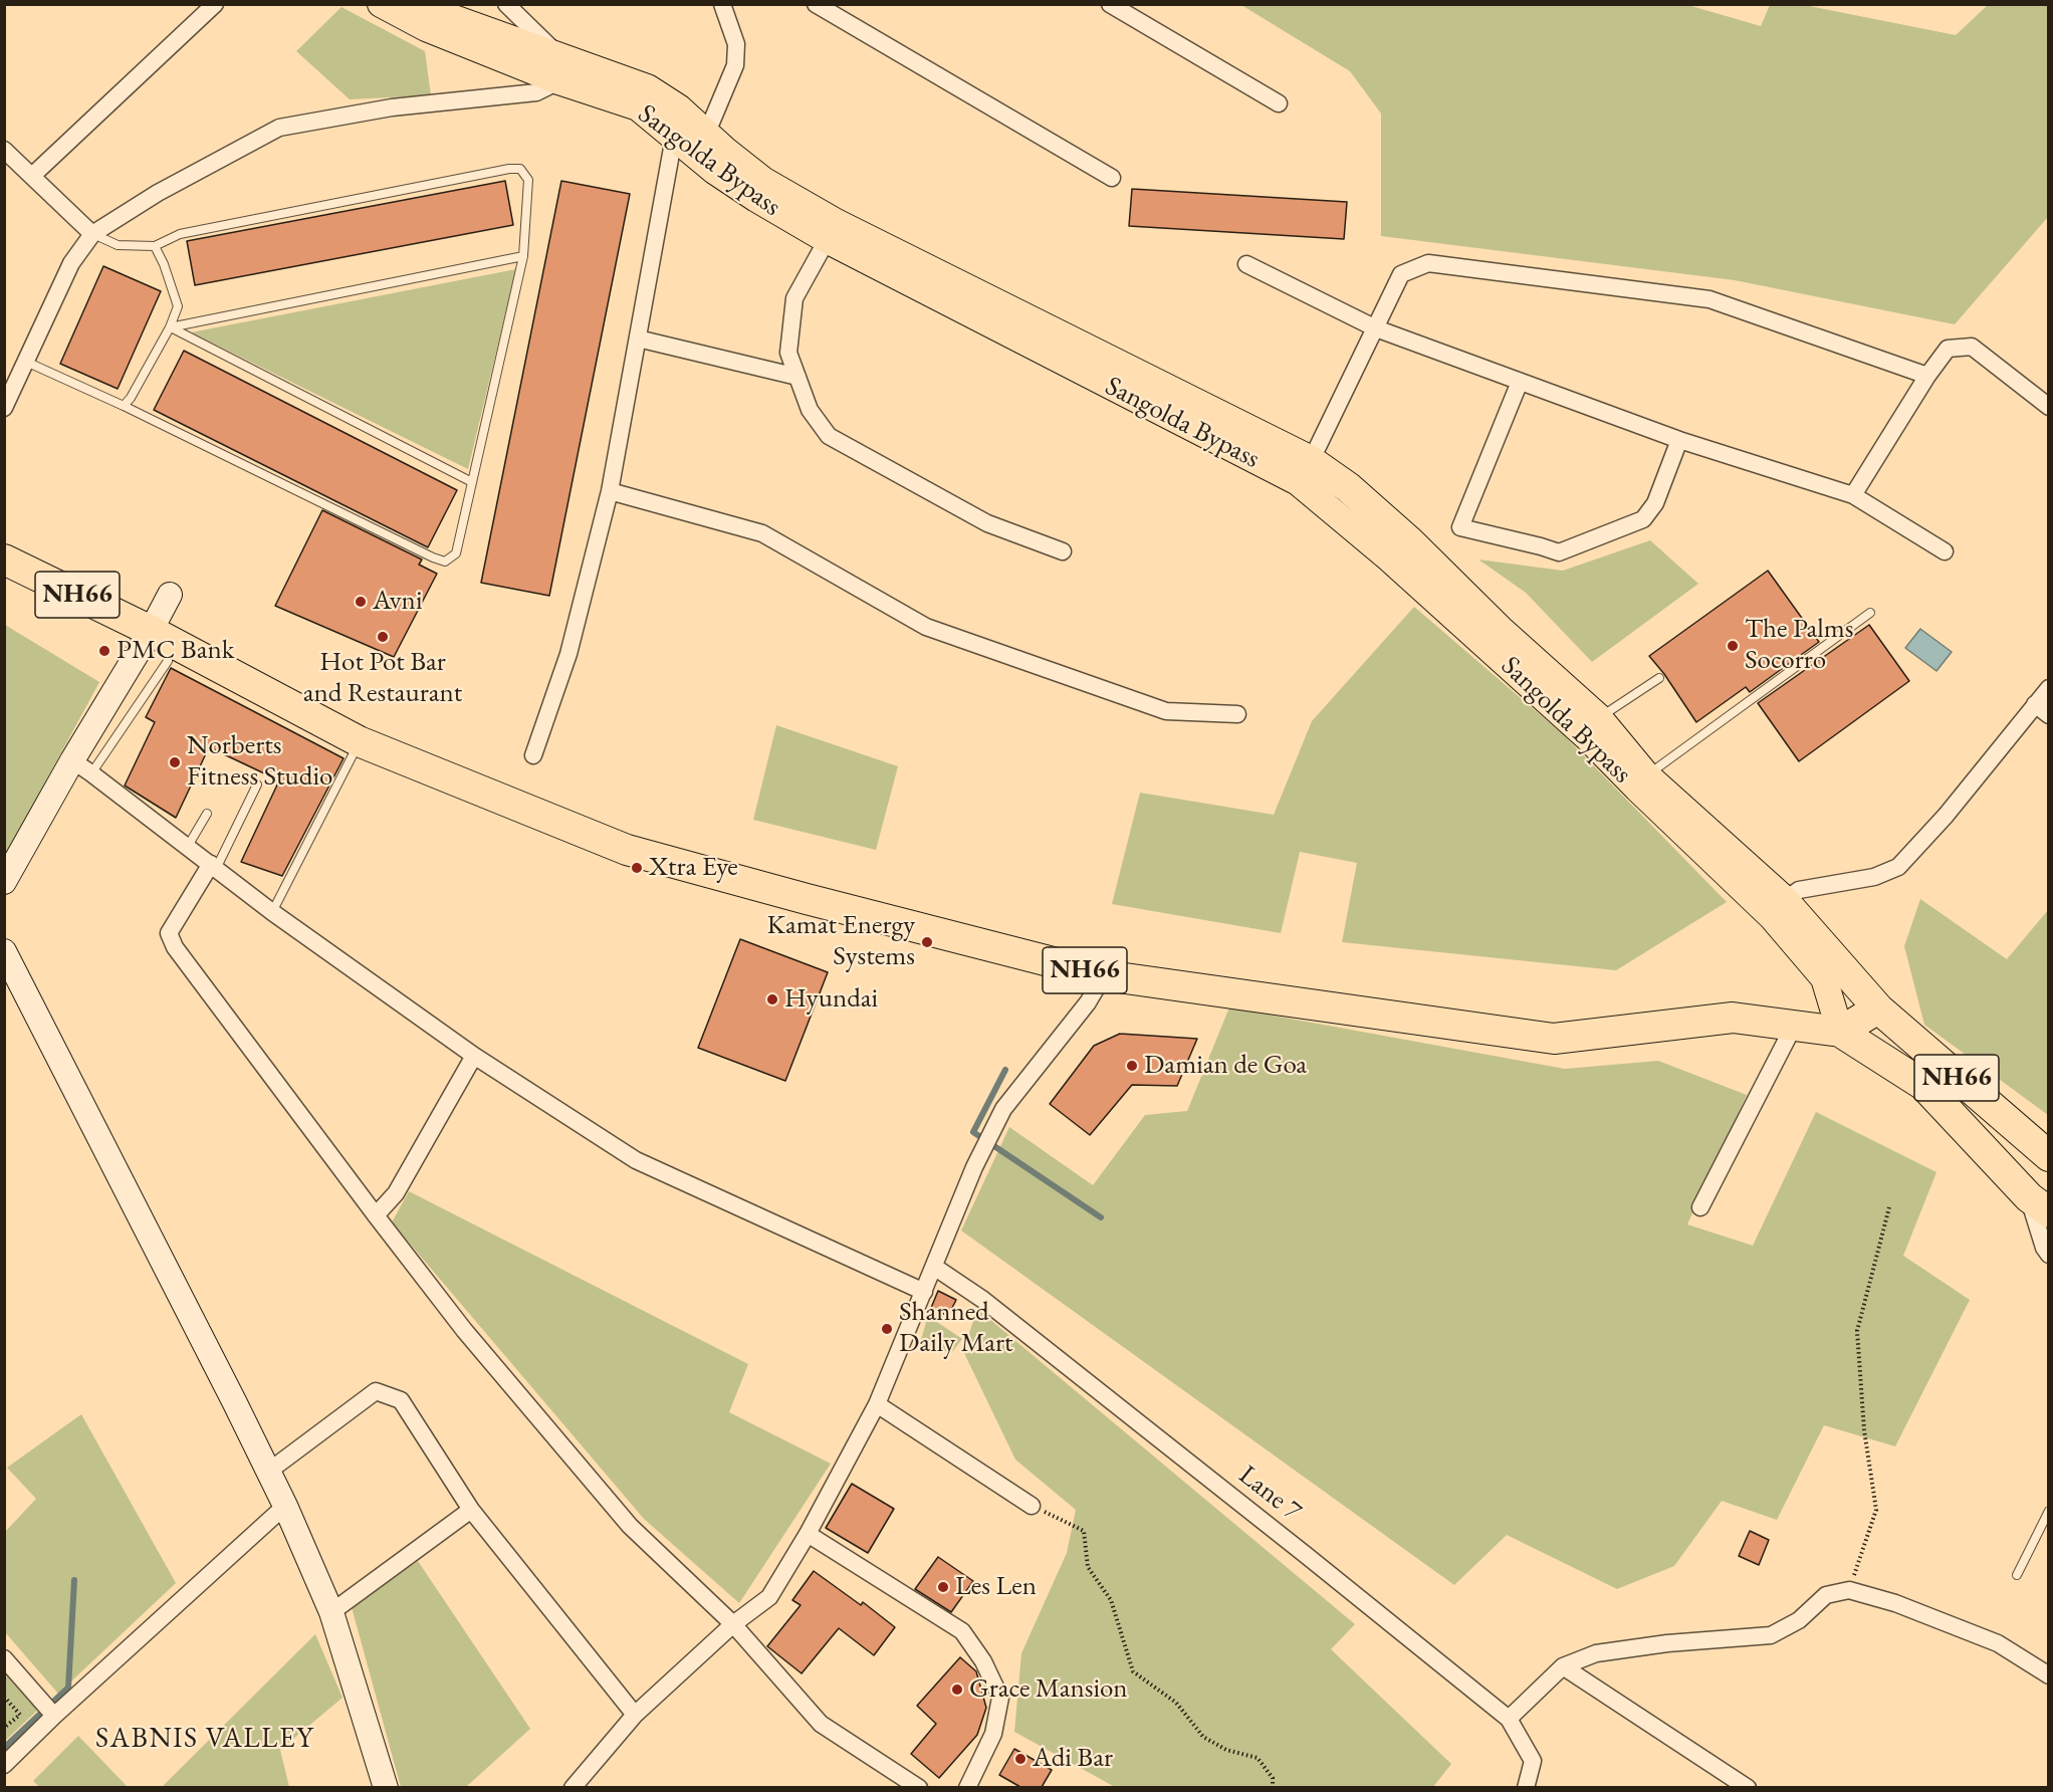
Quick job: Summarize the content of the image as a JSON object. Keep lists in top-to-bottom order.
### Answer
{
  "streets": {
    "highway": ["Sangolda Bypass", "NH66"],
    "street": ["Lane 7"]
  },
  "crossings": [
    ["Sangolda Bypass", "NH66"]
  ],
  "districts": ["SABNIS VALLEY"],
  "places": [
    "Avni",
    "Hot Pot Bar and Restaurant",
    "The Palms Socorro",
    "PMC Bank",
    "Norberts Fitness Studio",
    "Xtra Eye",
    "Kamat Energy Systems",
    "Hyundai",
    "Damian de Goa",
    "Shanned Daily Mart",
    "Les Len",
    "Grace Mansion",
    "Adi Bar"
  ]
}
